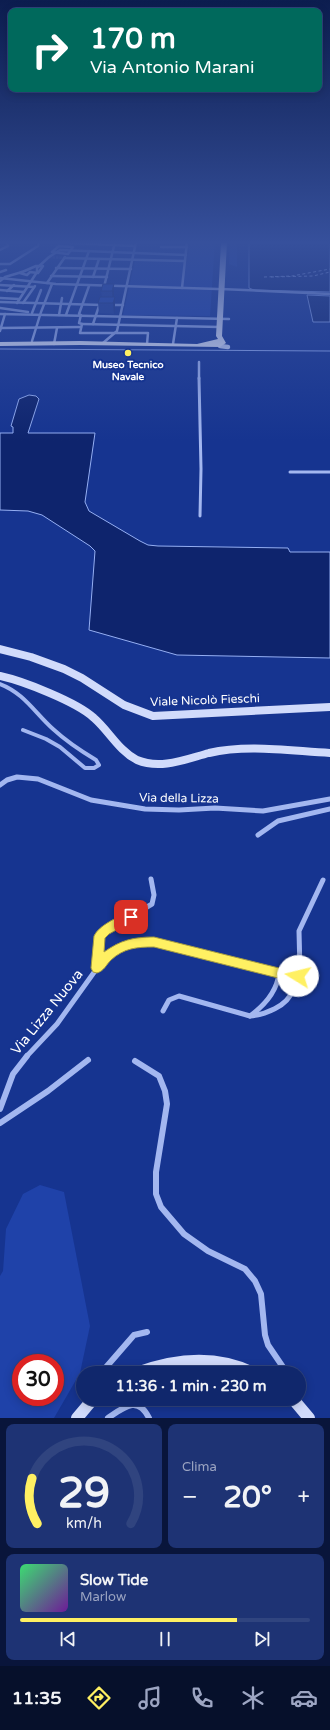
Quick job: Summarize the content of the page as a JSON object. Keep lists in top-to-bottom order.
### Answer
{
  "streets": {
    "main road": ["Viale Nicolò Fieschi"],
    "street": ["Via della Lizza", "Via Lizza Nuova"]
  },
  "places": ["Museo Tecnico Navale"],
  "page": {
    "turn": ["170 m", "Via Antonio Marani"],
    "limit": "30",
    "trip": "11:36 · 1 min · 230 m",
    "tile": "Clima",
    "heat": ["−", "20°", "+"],
    "song": ["Slow Tide", "Marlow"],
    "tabs": "11:35",
    "gauge": ["29", "km/h"]
  }
}
